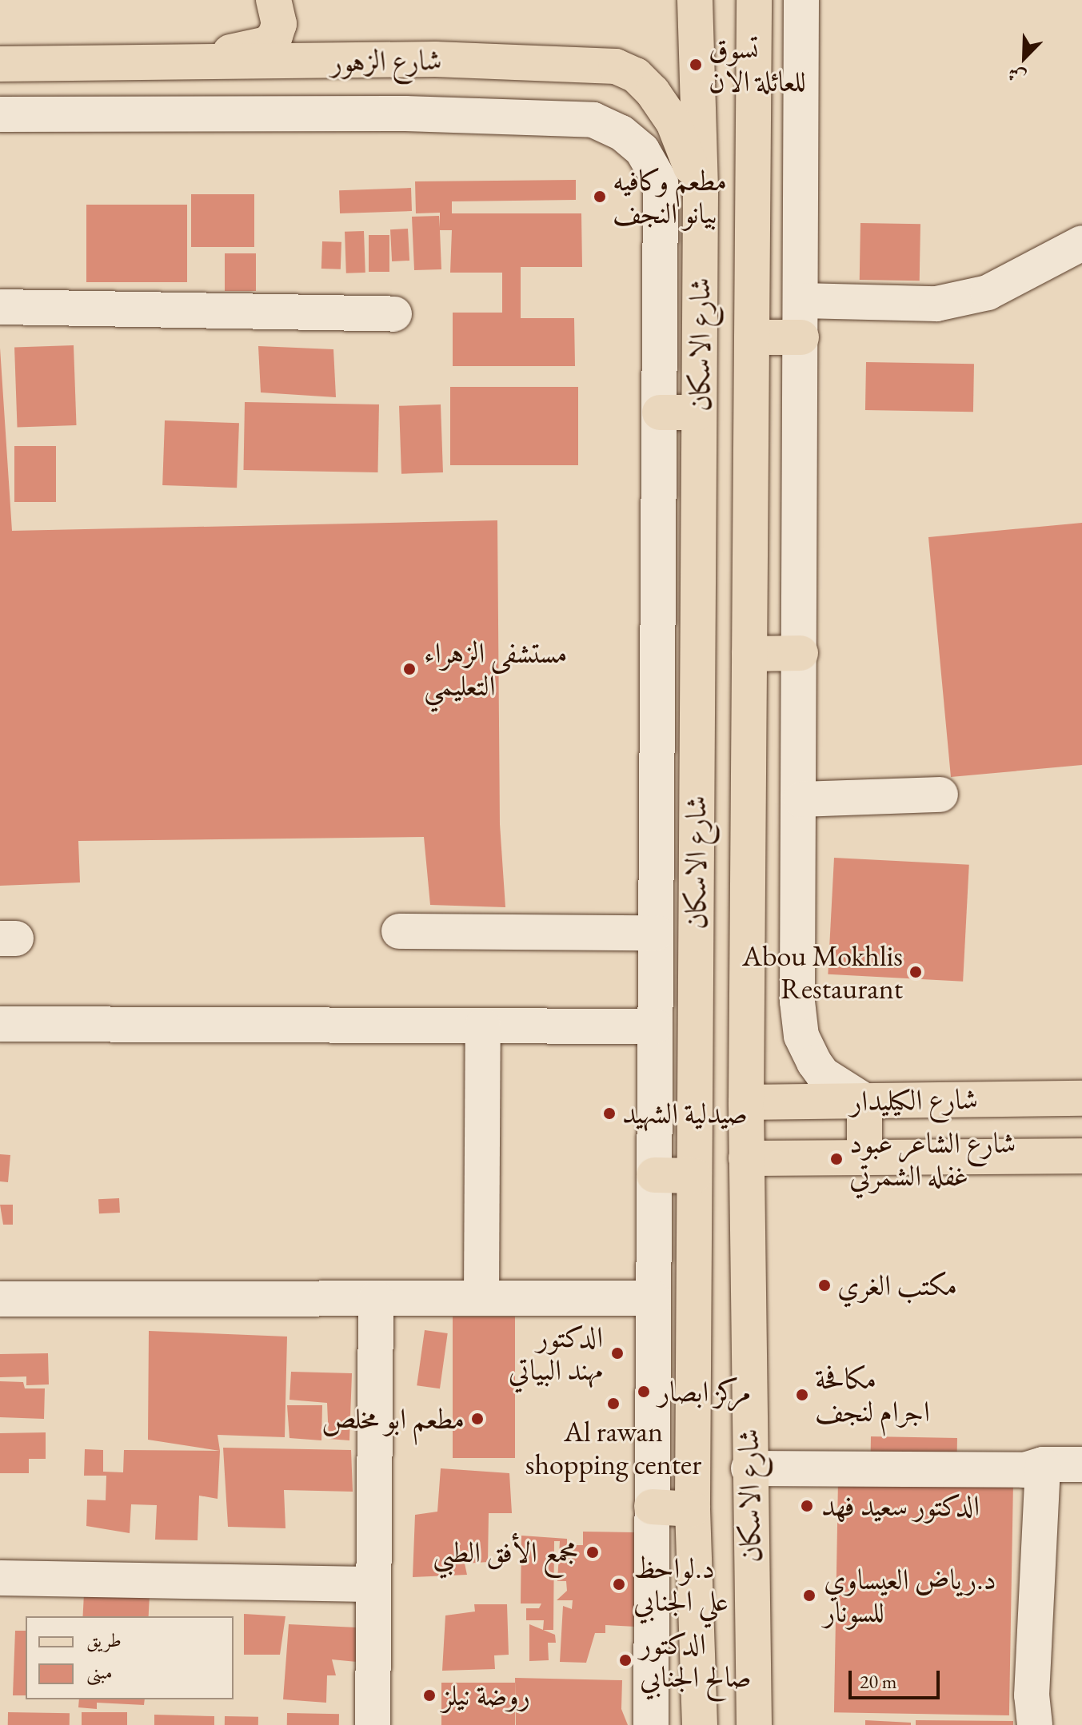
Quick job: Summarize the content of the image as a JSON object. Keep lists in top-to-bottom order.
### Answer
{
  "streets": {
    "main road": ["شارع الزهور", "شارع الاسكان", "شارع الكيليدار"]
  },
  "crossings": [
    ["شارع الزهور", "شارع الاسكان"],
    ["شارع الاسكان", "شارع الكيليدار"]
  ],
  "places": [
    "تسوق للعائلة الان",
    "مطعم وكافيه بيانو النجف",
    "مستشفى الزهراء التعليمي",
    "Abou Mokhlis Restaurant",
    "صيدلية الشهيد",
    "شارع الشاعر عبود غفله الشمرتي",
    "مكتب الغري",
    "الدكتور مهند البياتي",
    "مركز ابصار",
    "مکافحة اجرام لنجف",
    "Al rawan shopping center",
    "مطعم ابو مخلص",
    "الدكتور سعيد فهد",
    "مجمع الأفق الطبي",
    "د.لواحظ علي الجنابي",
    "د.رياض العيساوي للسونار",
    "الدكتور صالح الجنابي",
    "روضة نيلز"
  ],
  "legend": ["طريق", "مبنى"],
  "scale_bar": "20 m",
  "north": "bottom left"
}
